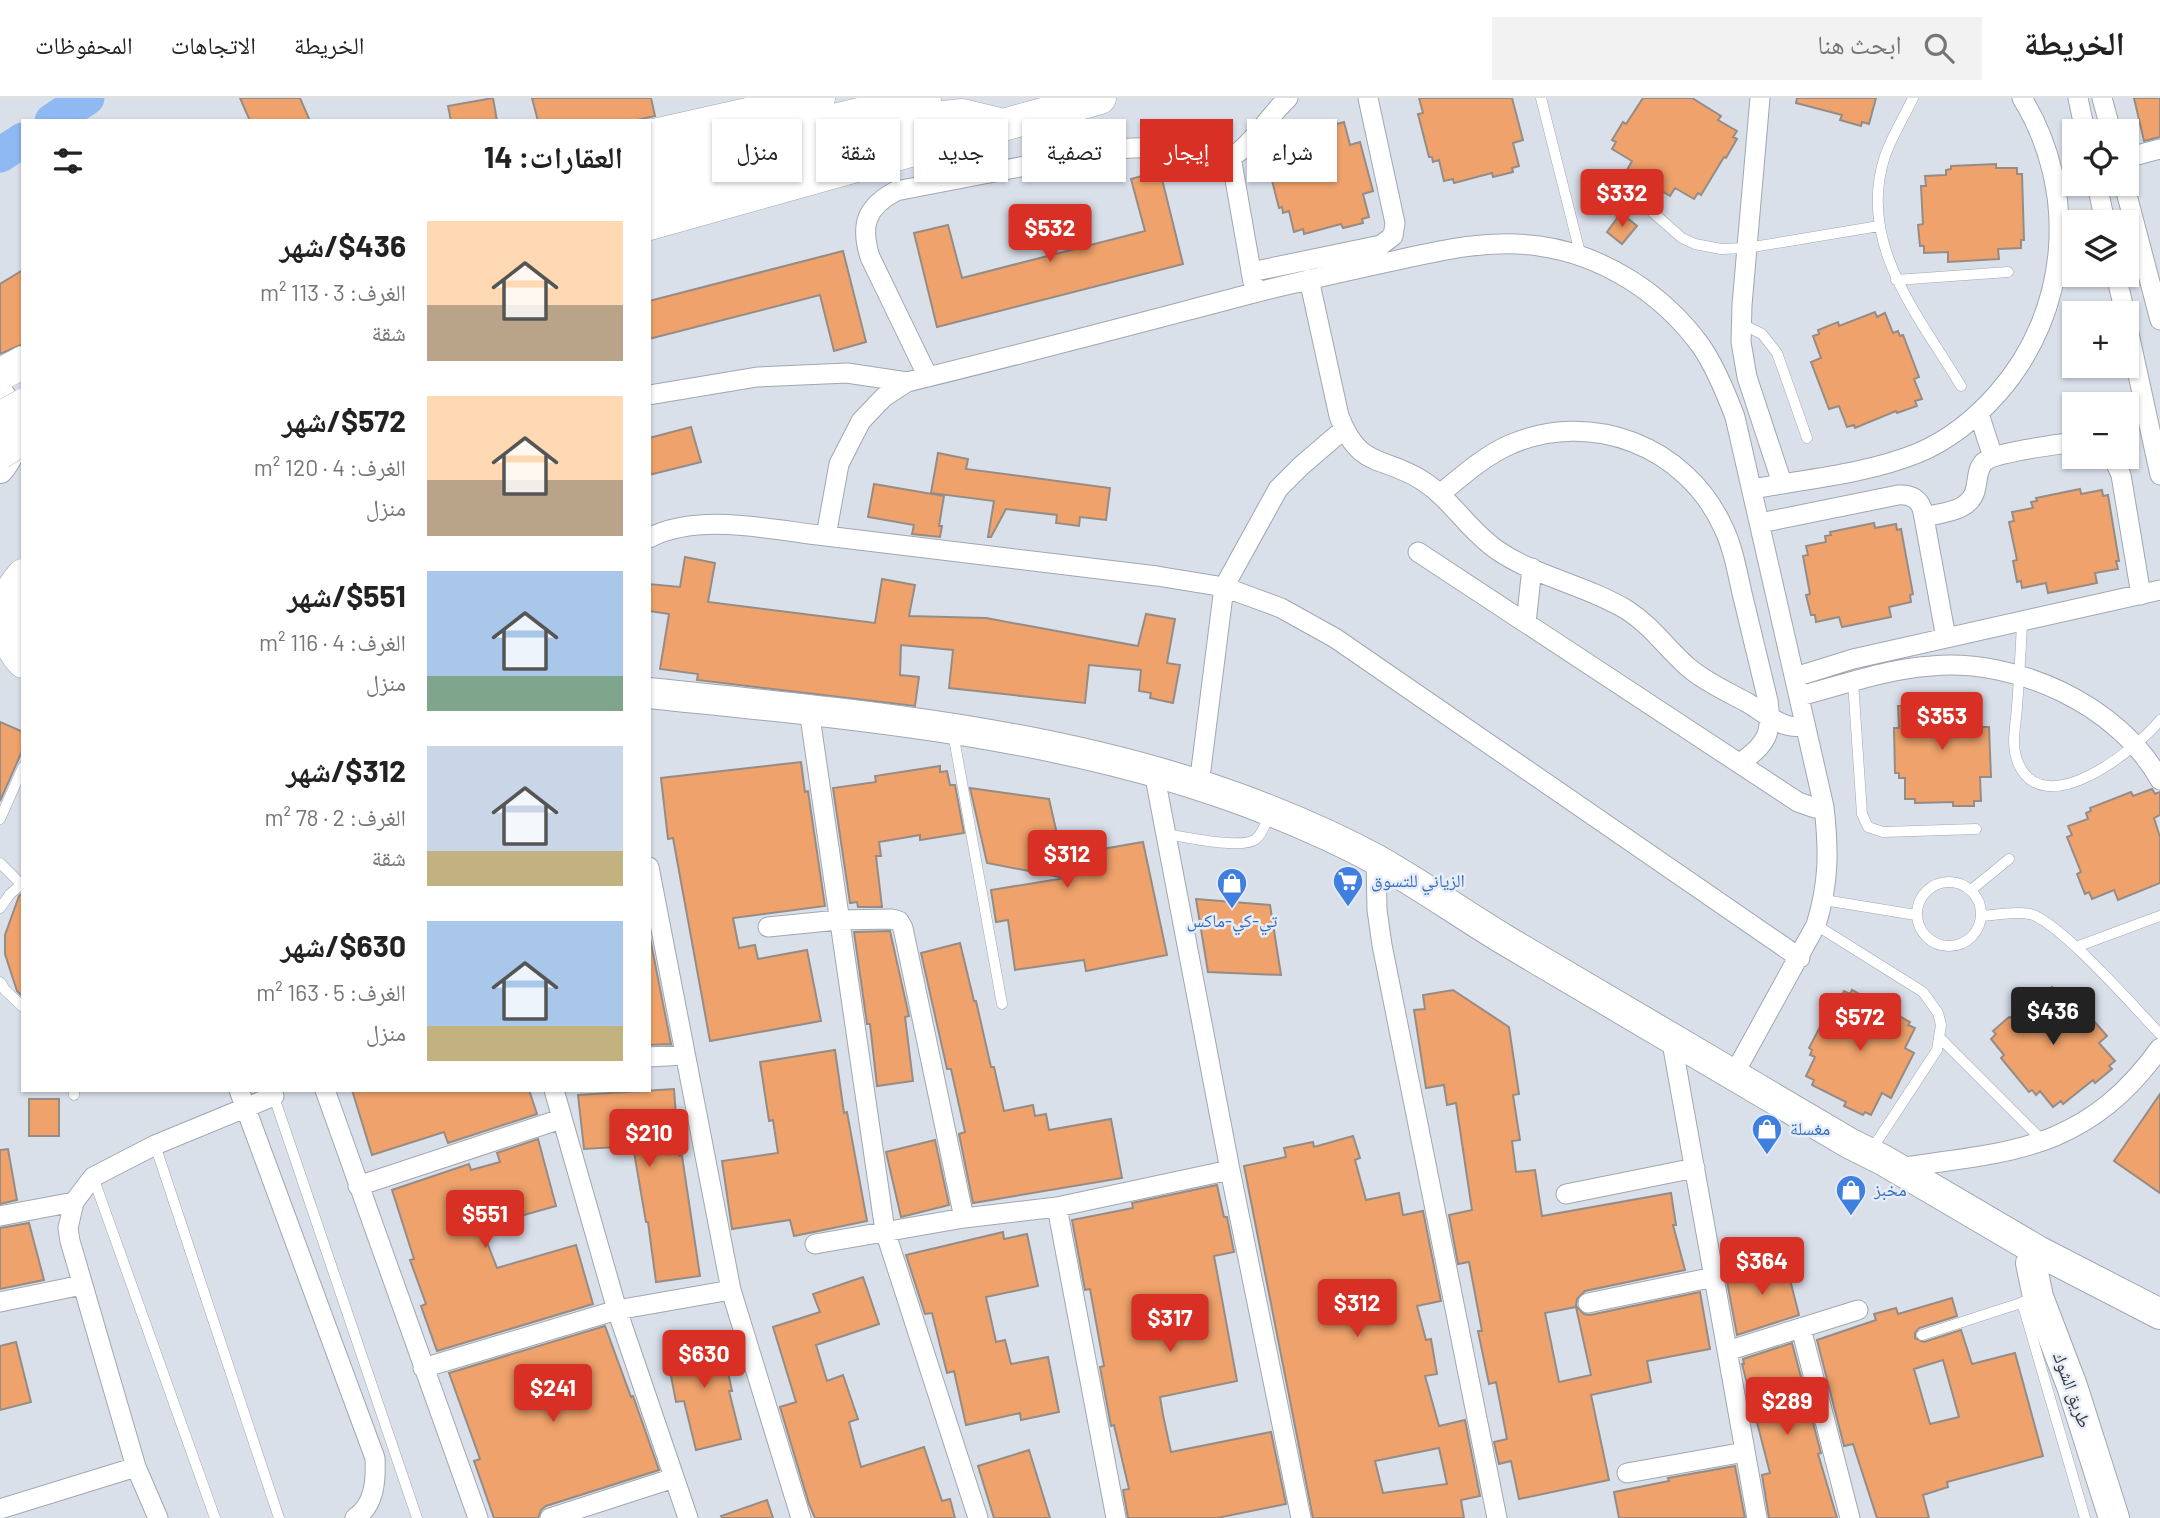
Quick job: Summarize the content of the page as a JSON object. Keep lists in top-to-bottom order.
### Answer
{
  "streets": {
    "main road": ["طريق الشوك"]
  },
  "places": {
    "supermarket": ["الزياني للتسوق"],
    "shop": ["تي-كي-ماكس", "مغسلة", "مخبز"]
  },
  "page": {
    "header": "الخريطة",
    "search": "ابحث هنا",
    "nav": ["الخريطة", "الاتجاهات", "المحفوظات"],
    "map_buttons": ["+", "−"],
    "chip": [
      "شراء",
      "إيجار",
      "تصفية",
      "جديد",
      "شقة",
      "منزل"
    ],
    "heading": "العقارات: 14",
    "price": [
      "$332",
      "$532",
      "$353",
      "$312",
      "$436",
      "$572",
      "$210",
      "$551",
      "$364",
      "$312",
      "$317",
      "$630",
      "$241",
      "$289"
    ],
    "list": [
      {
        "name": "$436/شهر",
        "note": "الغرف: 3 · 113 m² · شقة"
      },
      {
        "name": "$572/شهر",
        "note": "الغرف: 4 · 120 m² · منزل"
      },
      {
        "name": "$551/شهر",
        "note": "الغرف: 4 · 116 m² · منزل"
      },
      {
        "name": "$312/شهر",
        "note": "الغرف: 2 · 78 m² · شقة"
      },
      {
        "name": "$630/شهر",
        "note": "الغرف: 5 · 163 m² · منزل"
      }
    ]
  }
}
